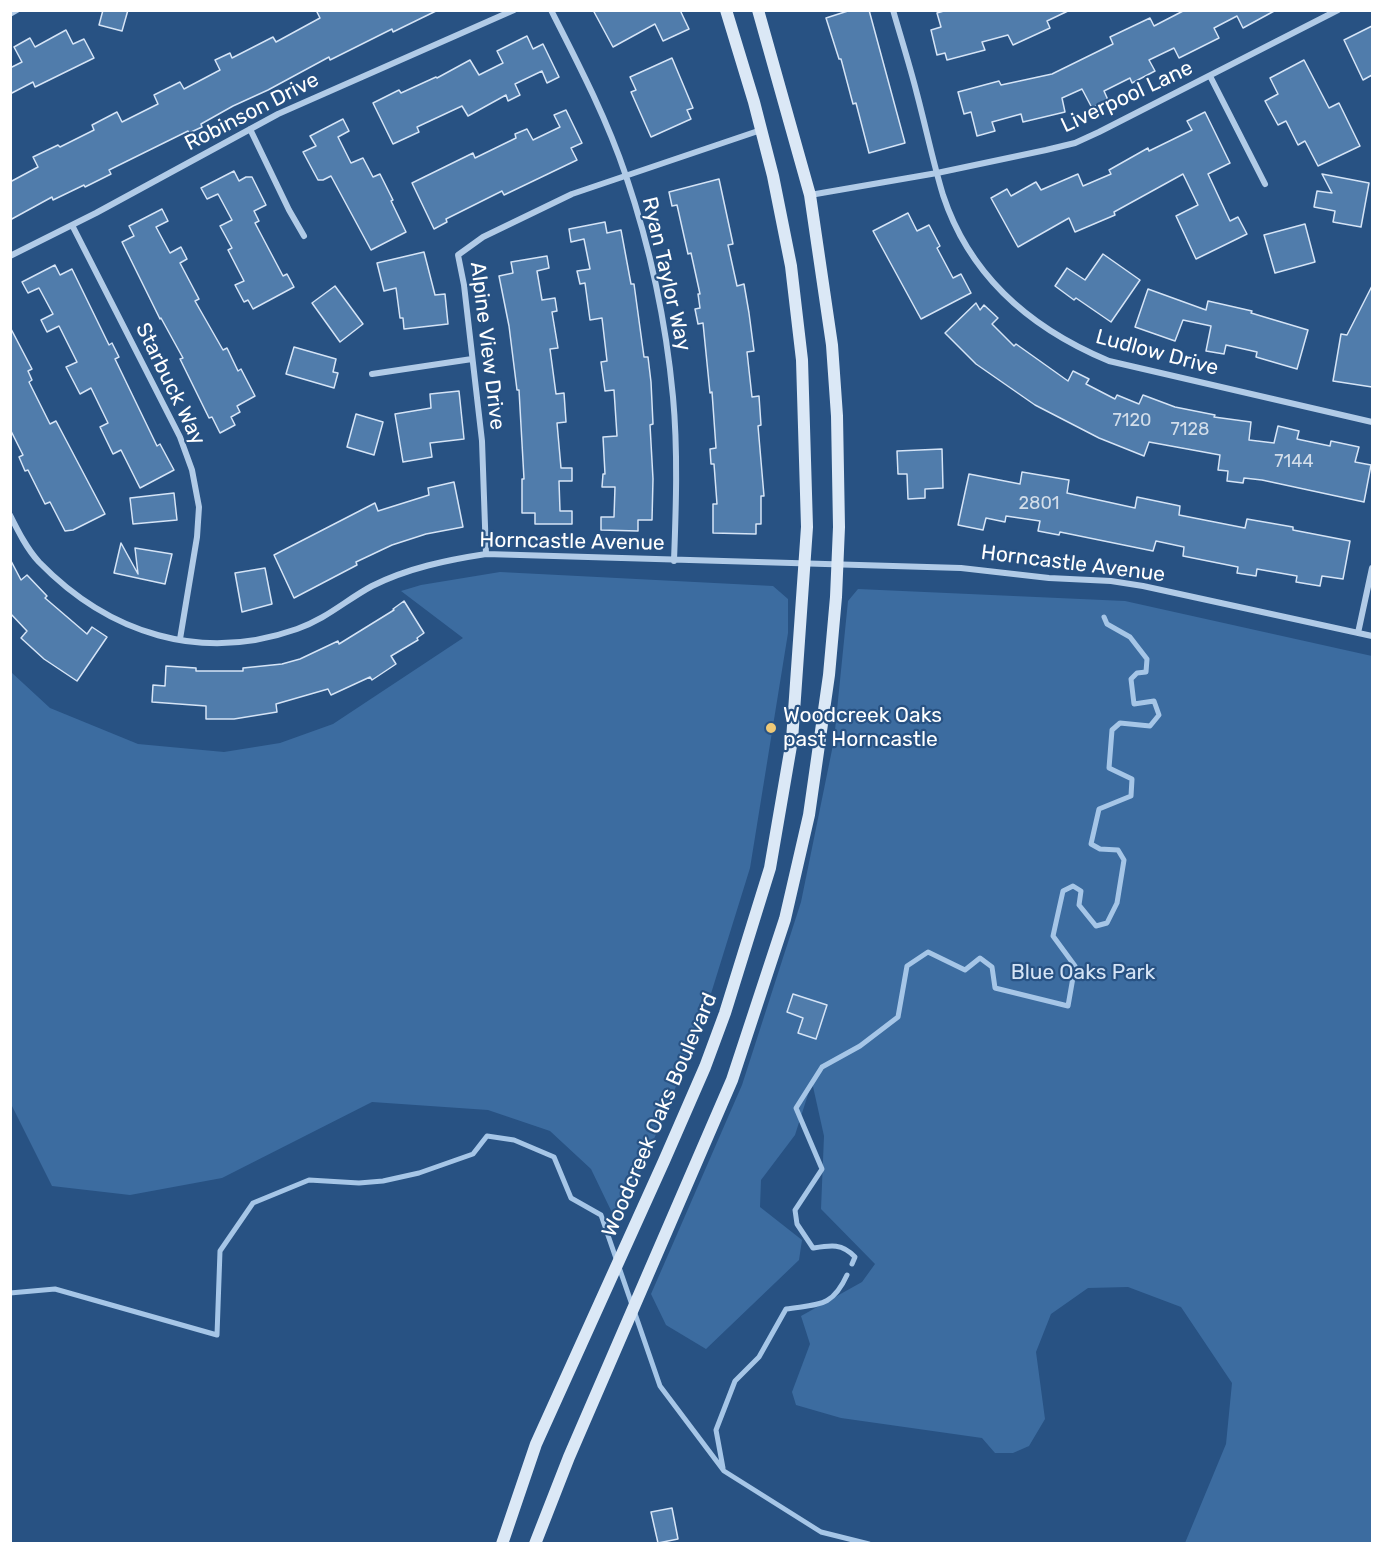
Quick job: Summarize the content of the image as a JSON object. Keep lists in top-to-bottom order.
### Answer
{
  "streets": {
    "main road": ["Woodcreek Oaks Boulevard"],
    "street": [
      "Liverpool Lane",
      "Robinson Drive",
      "Ryan Taylor Way",
      "Alpine View Drive",
      "Ludlow Drive",
      "Starbuck Way",
      "Horncastle Avenue"
    ]
  },
  "crossings": [
    ["Liverpool Lane", "Ludlow Drive"],
    ["Robinson Drive", "Starbuck Way"],
    ["Ryan Taylor Way", "Alpine View Drive"],
    ["Ryan Taylor Way", "Horncastle Avenue"],
    ["Alpine View Drive", "Horncastle Avenue"],
    ["Alpine View Drive", "Woodcreek Oaks Boulevard"],
    ["Starbuck Way", "Horncastle Avenue"],
    ["Horncastle Avenue", "Woodcreek Oaks Boulevard"]
  ],
  "parks": ["Blue Oaks Park"],
  "places": ["Woodcreek Oaks past Horncastle"],
  "house_numbers": [
    "7120",
    "7128",
    "7144",
    "2801"
  ]
}
